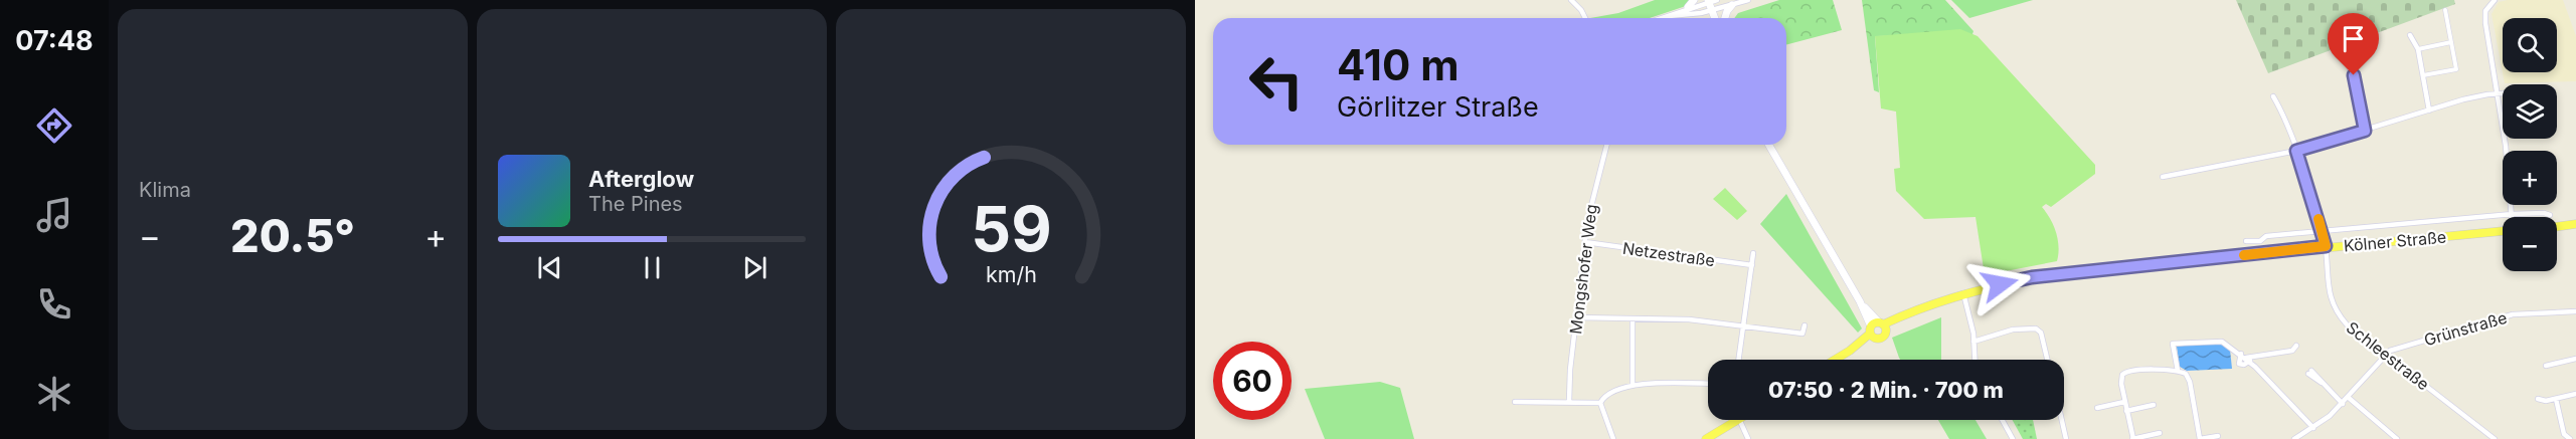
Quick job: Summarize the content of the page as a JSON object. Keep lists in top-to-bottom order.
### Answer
{
  "streets": {
    "main road": ["Kölner Straße"],
    "street": [
      "Netzestraße",
      "Mongshofer Weg",
      "Grünstraße",
      "Schleestraße"
    ]
  },
  "crossings": [
    ["Kölner Straße", "Schleestraße"],
    ["Netzestraße", "Mongshofer Weg"],
    ["Grünstraße", "Schleestraße"]
  ],
  "page": {
    "tabs": "07:48",
    "tile": "Klima",
    "map_buttons": ["+", "−"],
    "turn": ["410 m", "Görlitzer Straße"],
    "song": ["Afterglow", "The Pines"],
    "heat": ["−", "20.5°", "+"],
    "limit": "60",
    "trip": "07:50 · 2 Min. · 700 m",
    "gauge": ["59", "km/h"]
  }
}
